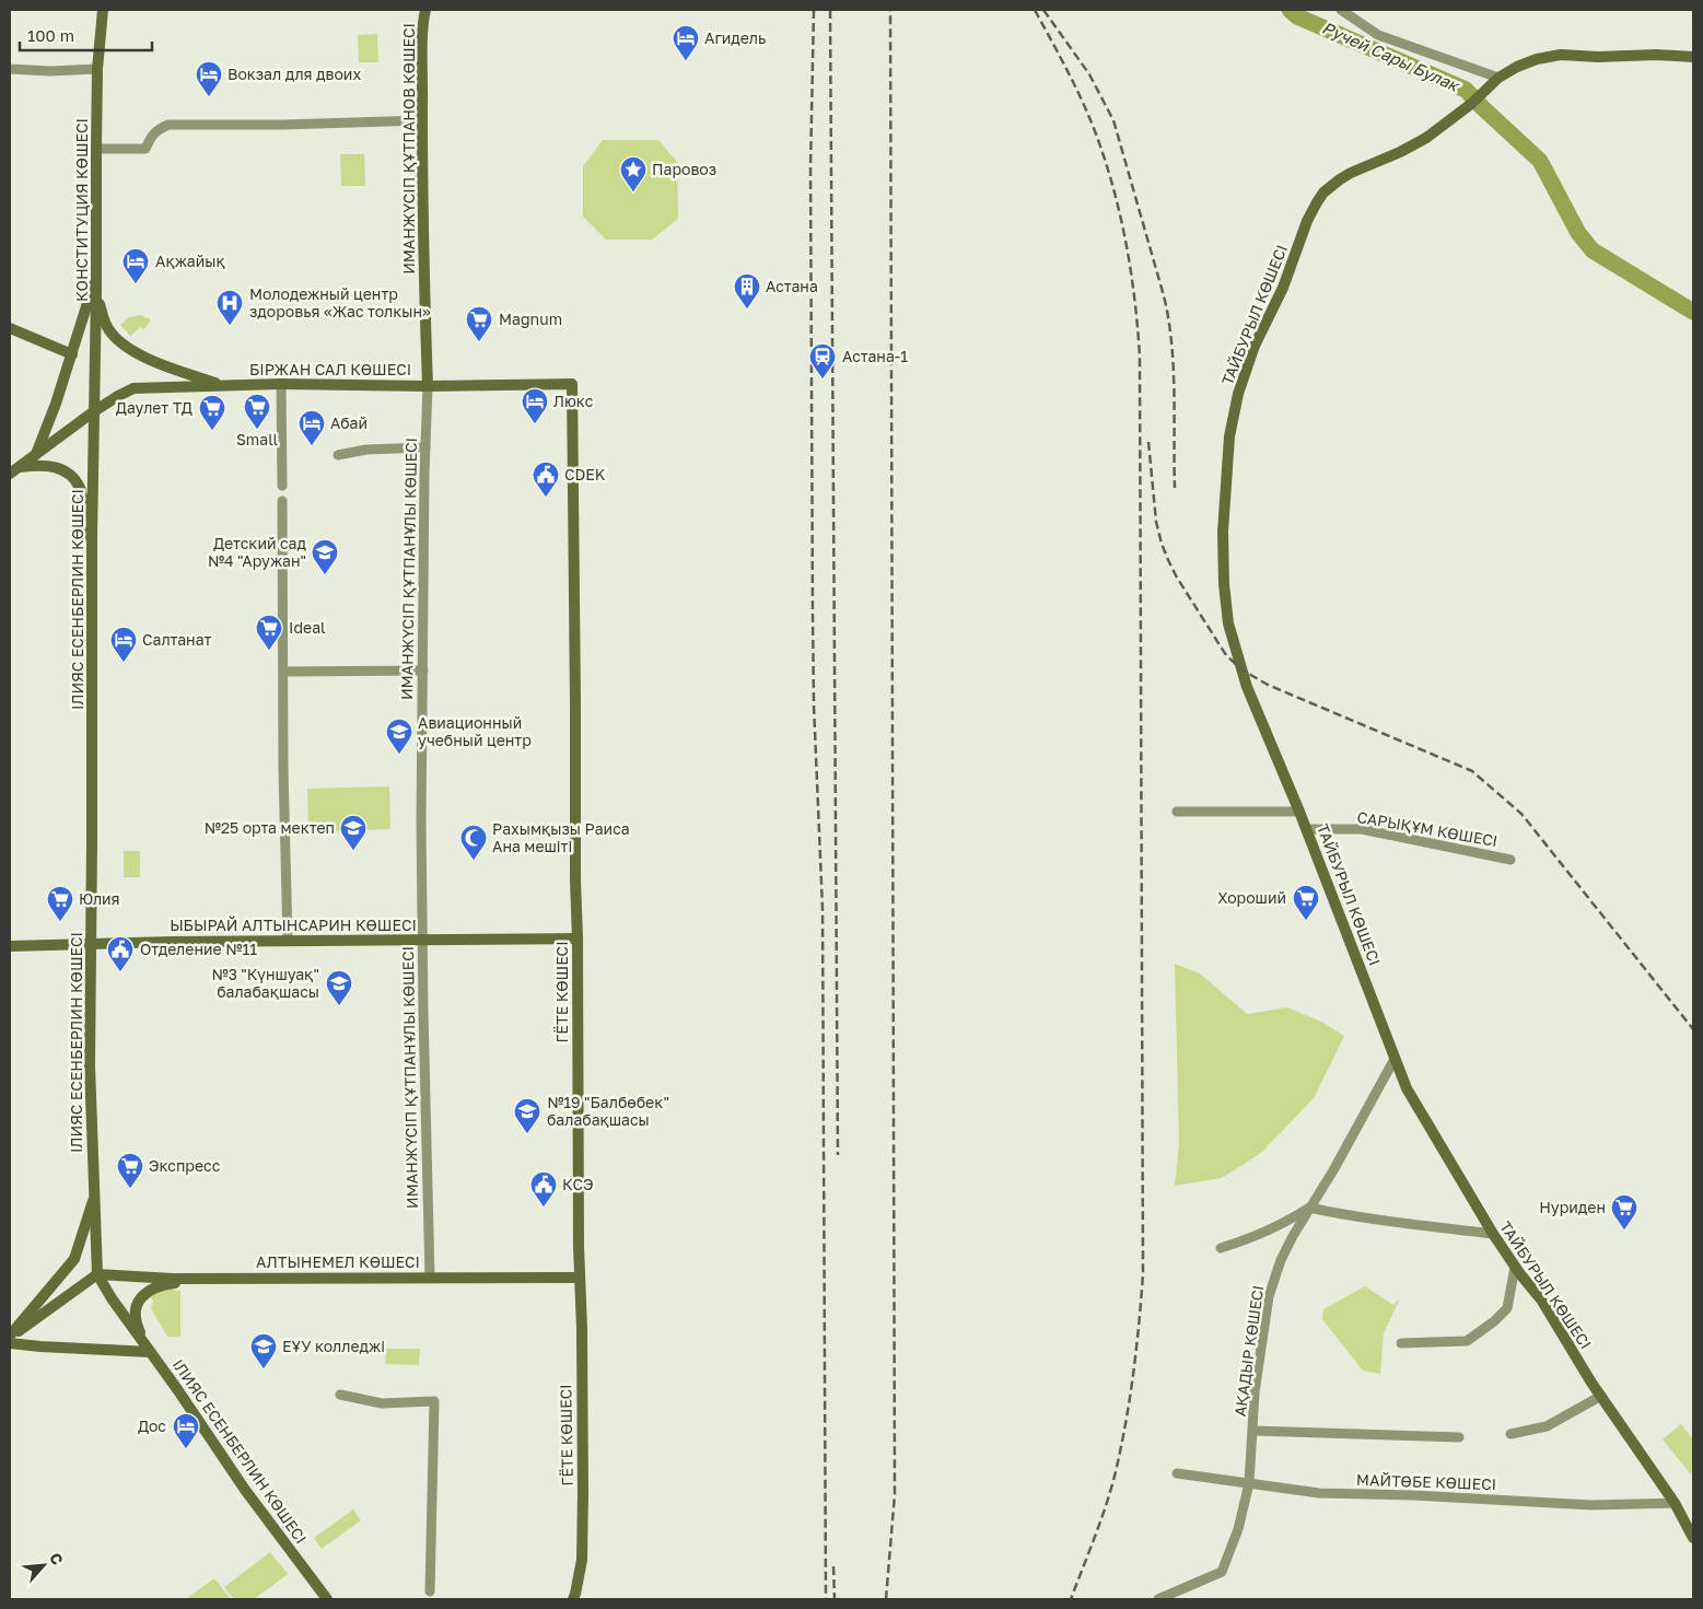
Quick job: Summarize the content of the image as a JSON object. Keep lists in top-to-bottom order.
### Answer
{
  "streets": {
    "main road": [
      "ИМАНЖҮСІП ҚҰТПАНОВ КӨШЕСІ",
      "КОНСТИТУЦИЯ КӨШЕСІ",
      "ТАЙБУРЫЛ КӨШЕСІ",
      "БІРЖАН САЛ КӨШЕСІ",
      "ІЛИЯС ЕСЕНБЕРЛИН КӨШЕСІ",
      "ЫБЫРАЙ АЛТЫНСАРИН КӨШЕСІ",
      "ГЁТЕ КӨШЕСІ",
      "АЛТЫНЕМЕЛ КӨШЕСІ"
    ],
    "street": [
      "ИМАНЖҮСІП ҚҰТПАНҰЛЫ КӨШЕСІ",
      "САРЫҚҰМ КӨШЕСІ",
      "АҚАДЫР КӨШЕСІ",
      "МАЙТӨБЕ КӨШЕСІ"
    ]
  },
  "crossings": [
    ["ИМАНЖҮСІП ҚҰТПАНОВ КӨШЕСІ", "БІРЖАН САЛ КӨШЕСІ"],
    ["ИМАНЖҮСІП ҚҰТПАНОВ КӨШЕСІ", "ИМАНЖҮСІП ҚҰТПАНҰЛЫ КӨШЕСІ"],
    ["КОНСТИТУЦИЯ КӨШЕСІ", "БІРЖАН САЛ КӨШЕСІ"],
    ["КОНСТИТУЦИЯ КӨШЕСІ", "ІЛИЯС ЕСЕНБЕРЛИН КӨШЕСІ"],
    ["ТАЙБУРЫЛ КӨШЕСІ", "САРЫҚҰМ КӨШЕСІ"],
    ["ТАЙБУРЫЛ КӨШЕСІ", "АҚАДЫР КӨШЕСІ"],
    ["ТАЙБУРЫЛ КӨШЕСІ", "МАЙТӨБЕ КӨШЕСІ"],
    ["БІРЖАН САЛ КӨШЕСІ", "ИМАНЖҮСІП ҚҰТПАНҰЛЫ КӨШЕСІ"],
    ["БІРЖАН САЛ КӨШЕСІ", "ІЛИЯС ЕСЕНБЕРЛИН КӨШЕСІ"],
    ["БІРЖАН САЛ КӨШЕСІ", "ГЁТЕ КӨШЕСІ"],
    ["ИМАНЖҮСІП ҚҰТПАНҰЛЫ КӨШЕСІ", "ЫБЫРАЙ АЛТЫНСАРИН КӨШЕСІ"],
    ["ИМАНЖҮСІП ҚҰТПАНҰЛЫ КӨШЕСІ", "АЛТЫНЕМЕЛ КӨШЕСІ"],
    ["ІЛИЯС ЕСЕНБЕРЛИН КӨШЕСІ", "ЫБЫРАЙ АЛТЫНСАРИН КӨШЕСІ"],
    ["ІЛИЯС ЕСЕНБЕРЛИН КӨШЕСІ", "АЛТЫНЕМЕЛ КӨШЕСІ"],
    ["ЫБЫРАЙ АЛТЫНСАРИН КӨШЕСІ", "ГЁТЕ КӨШЕСІ"],
    ["ГЁТЕ КӨШЕСІ", "АЛТЫНЕМЕЛ КӨШЕСІ"],
    ["АҚАДЫР КӨШЕСІ", "МАЙТӨБЕ КӨШЕСІ"]
  ],
  "water": ["Ручей Сары Булак"],
  "places": {
    "hotel": [
      "Агидель",
      "Вокзал для двоих",
      "Ақжайық",
      "Люкс",
      "Абай",
      "Салтанат",
      "Дос"
    ],
    "place": ["Паровоз"],
    "building": ["Астана"],
    "hospital": ["Молодежный центр здоровья «Жас толкын»"],
    "supermarket": [
      "Magnum",
      "Small",
      "Даулет ТД",
      "Ideal",
      "Хороший",
      "Юлия",
      "Экспресс",
      "Нуриден"
    ],
    "station": ["Астана-1"],
    "public building": ["CDEK", "Отделение №11", "КСЭ"],
    "school or university": [
      "Детский сад №4 \"Аружан\"",
      "Авиационный учебный центр",
      "№25 орта мектеп",
      "№3 \"Күншуақ\" балабақшасы",
      "№19 \"Балбөбек\" балабақшасы",
      "ЕҰУ колледжі"
    ],
    "mosque": ["Рахымқызы Раиса Ана мешіті"]
  },
  "scale_bar": "100 m",
  "north": "top right"
}
